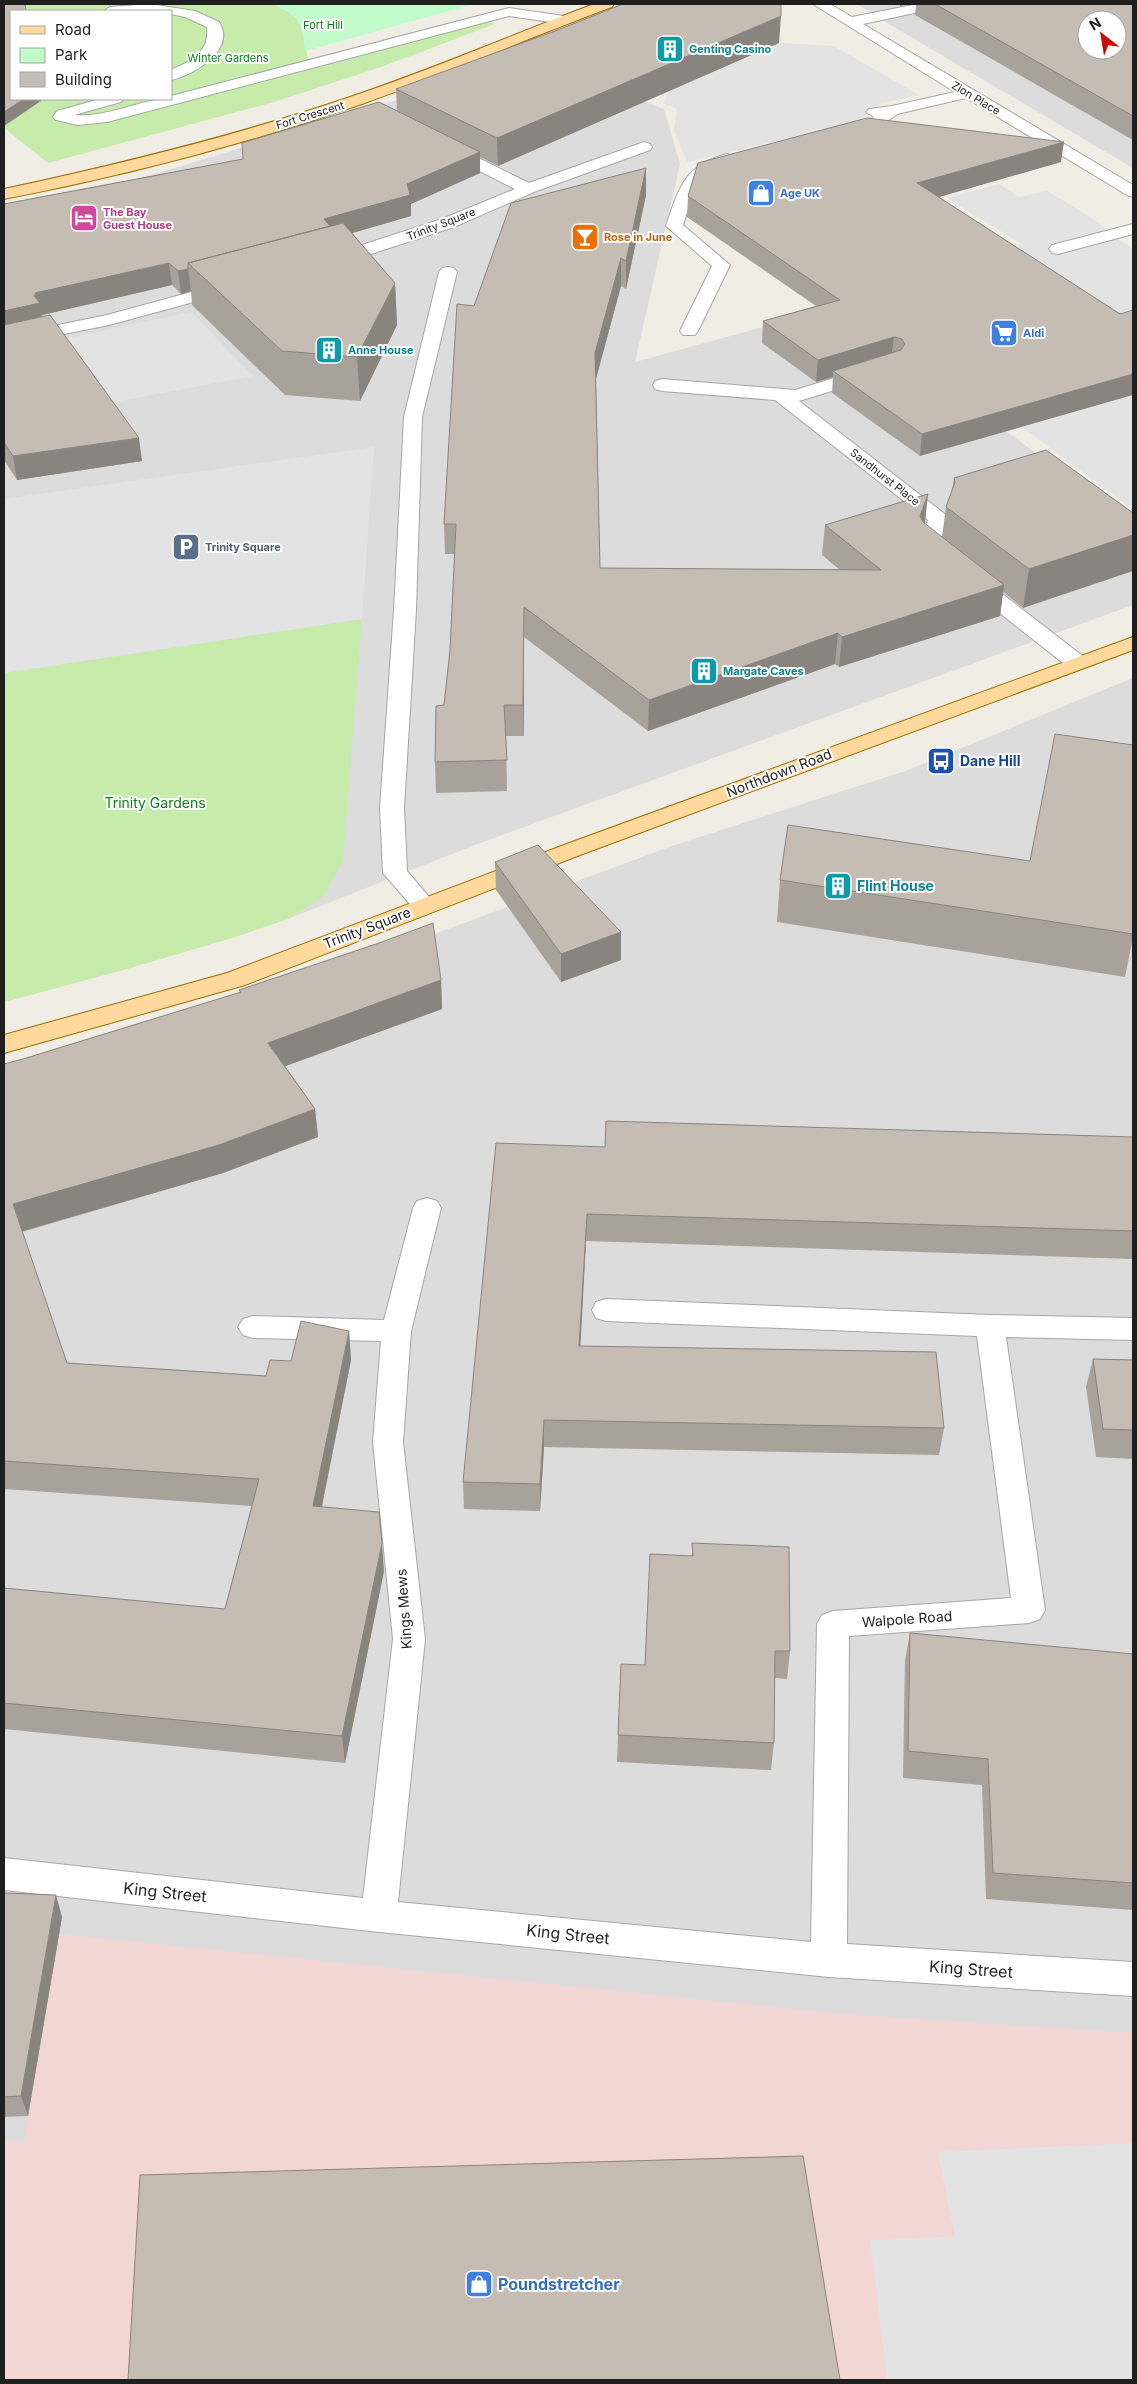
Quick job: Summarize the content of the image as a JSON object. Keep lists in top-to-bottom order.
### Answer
{
  "streets": {
    "main road": ["Fort Crescent", "Trinity Square", "Northdown Road"],
    "street": [
      "Zion Place",
      "Sandhurst Place",
      "Kings Mews",
      "Walpole Road",
      "King Street"
    ]
  },
  "crossings": [
    ["Trinity Square", "Northdown Road"],
    ["Sandhurst Place", "Northdown Road"],
    ["Kings Mews", "King Street"],
    ["Walpole Road", "King Street"]
  ],
  "parks": ["Fort Hill", "Winter Gardens", "Trinity Gardens"],
  "places": {
    "building": [
      "Genting Casino",
      "Anne House",
      "Margate Caves",
      "Flint House"
    ],
    "shop": ["Age UK", "Poundstretcher"],
    "hotel": ["The Bay Guest House"],
    "bar": ["Rose in June"],
    "supermarket": ["Aldi"],
    "parking": ["Trinity Square"],
    "bus stop": ["Dane Hill"]
  },
  "legend": ["Road", "Park", "Building"],
  "north": "top left"
}
